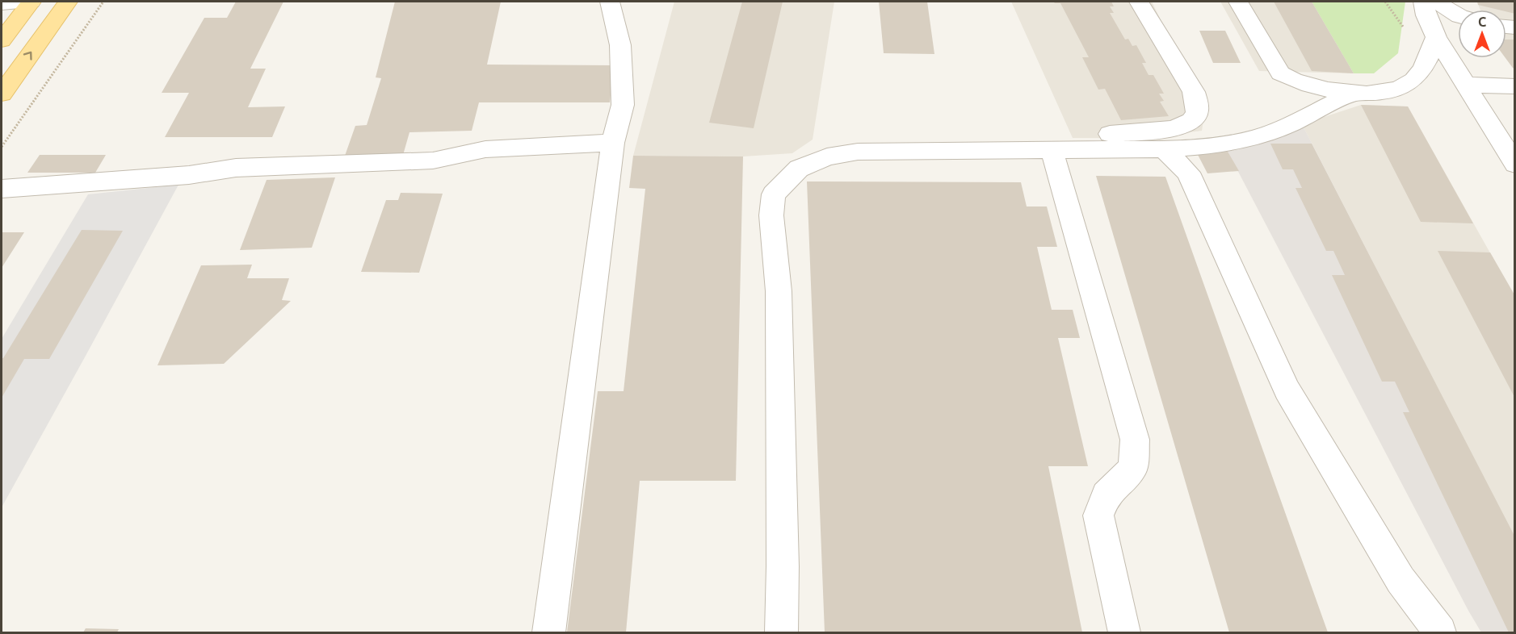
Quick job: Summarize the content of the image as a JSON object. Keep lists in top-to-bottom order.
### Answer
{
  "north": "top"
}
